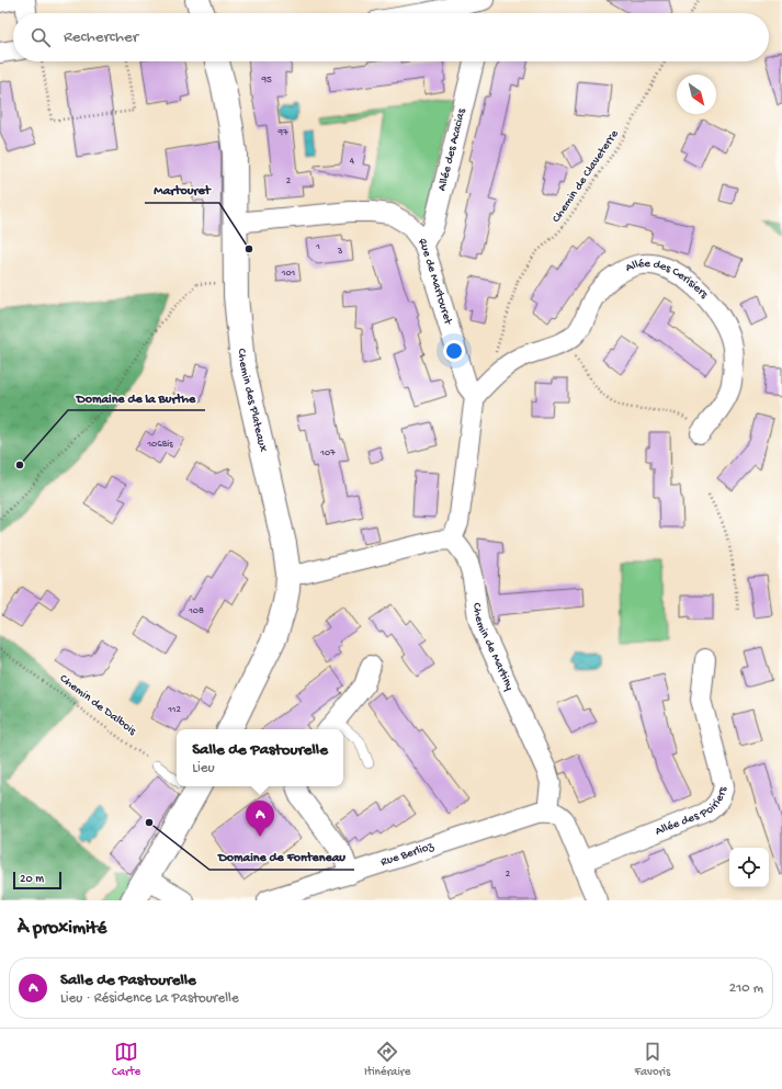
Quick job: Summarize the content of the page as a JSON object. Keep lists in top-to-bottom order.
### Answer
{
  "streets": {
    "street": [
      "Allée des Acacias",
      "Rue de Martouret",
      "Allée des Cerisiers",
      "Chemin des Plateaux",
      "Chemin de Martiny",
      "Allée des Poiriers",
      "Rue Berlioz"
    ],
    "path": ["Chemin de Claveterre", "Chemin de Dalbois"]
  },
  "crossings": [
    ["Allée des Acacias", "Rue de Martouret"],
    ["Chemin de Claveterre", "Allée des Cerisiers"],
    ["Rue de Martouret", "Allée des Cerisiers"],
    ["Rue de Martouret", "Chemin des Plateaux"],
    ["Chemin de Martiny", "Rue Berlioz"]
  ],
  "places": ["Martouret", "Domaine de la Burthe", "Domaine de Fonteneau"],
  "house_numbers": [
    "95",
    "97",
    "4",
    "2",
    "1",
    "3",
    "101",
    "106Bis",
    "107",
    "108",
    "112",
    "2"
  ],
  "scale_bar": "20 m",
  "north": "bottom right",
  "page": {
    "search": "Rechercher",
    "popup": ["Salle de Pastourelle", "Lieu"],
    "pins": "A",
    "scale": "20 m",
    "heading": "À proximité",
    "list": [
      {
        "mark": "A",
        "name": "Salle de Pastourelle",
        "note": "Lieu · Résidence La Pastourelle",
        "value": "210 m"
      }
    ],
    "nav": ["Carte", "Itinéraire", "Favoris"]
  }
}
